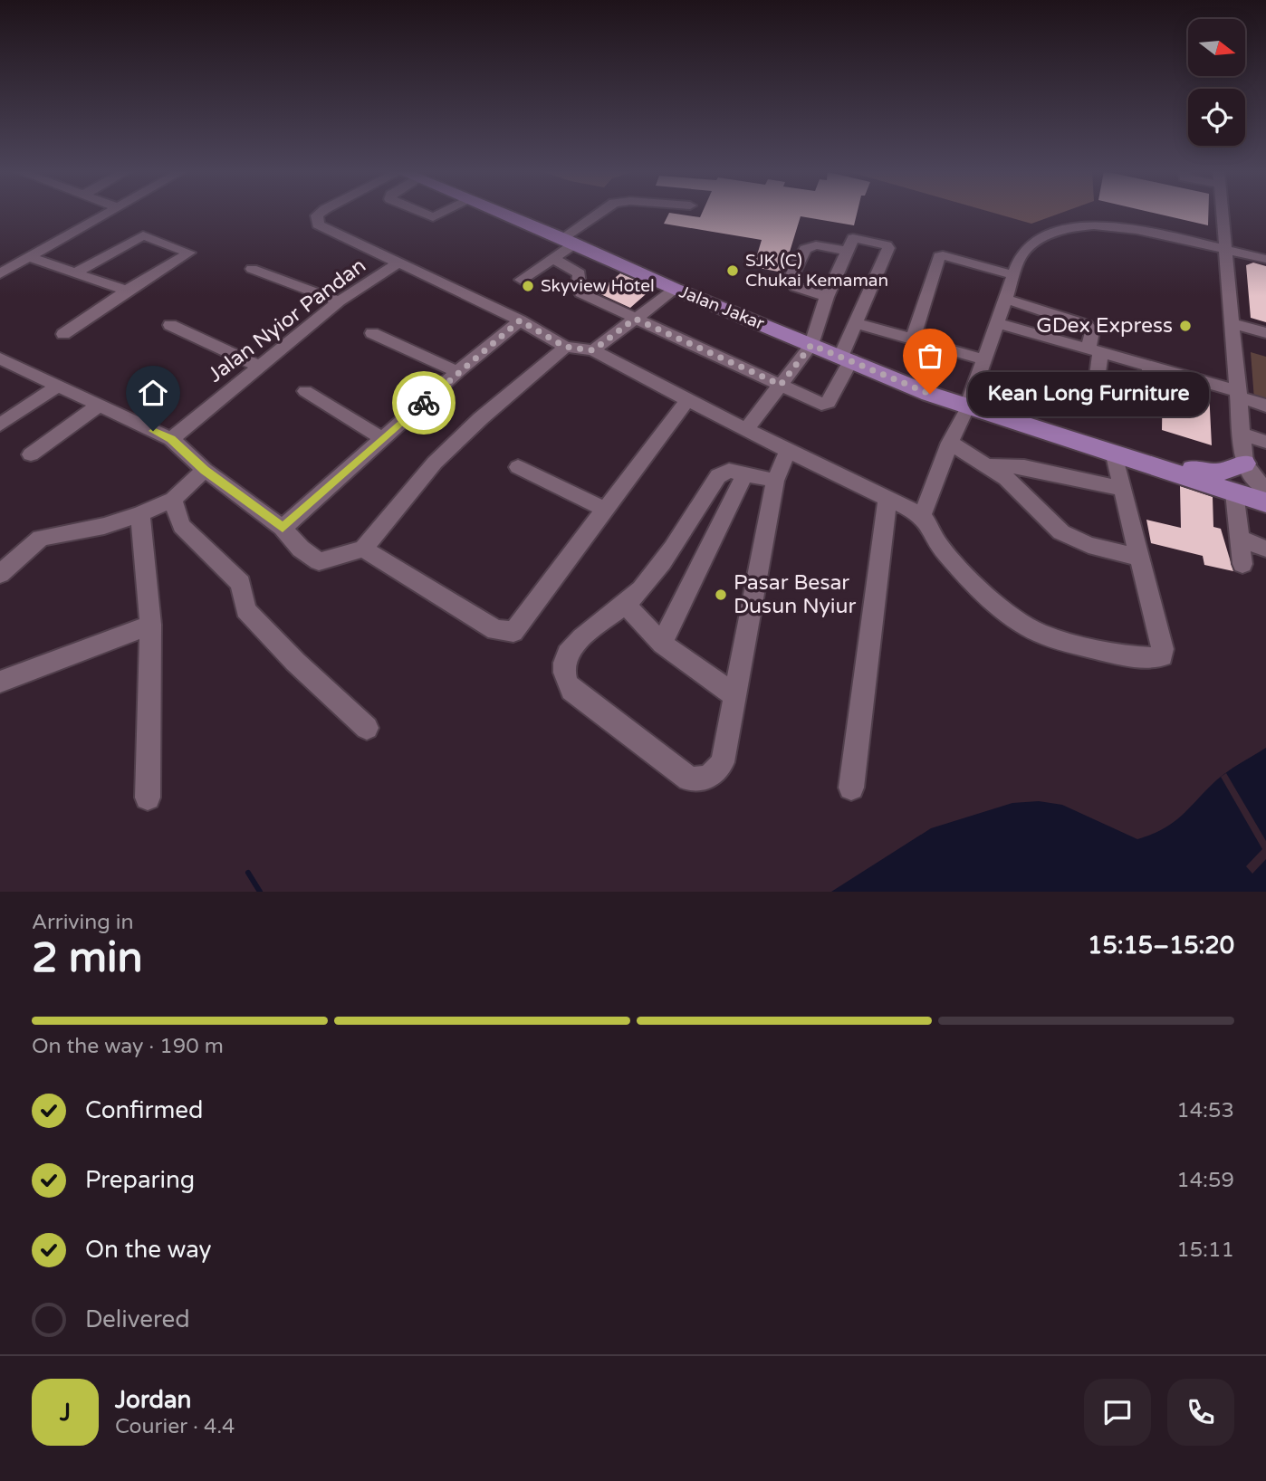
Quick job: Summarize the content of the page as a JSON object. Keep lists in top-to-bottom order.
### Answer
{
  "streets": {
    "main road": ["Jalan Jakar"],
    "street": ["Jalan Nyior Pandan"]
  },
  "places": [
    "SJK (C) Chukai Kemaman",
    "Skyview Hotel",
    "GDex Express",
    "Kean Long Furniture",
    "Pasar Besar Dusun Nyiur"
  ],
  "north": "right",
  "page": {
    "bubble": "Kean Long Furniture",
    "heading": ["2 min", "Arriving in", "15:15–15:20"],
    "panel": ["Jordan", "Courier · 4.4"],
    "bar": "On the way · 190 m",
    "list": [
      ["Confirmed", "14:53"],
      ["Preparing", "14:59"],
      ["On the way", "15:11"],
      "Delivered"
    ],
    "round": "J"
  }
}
